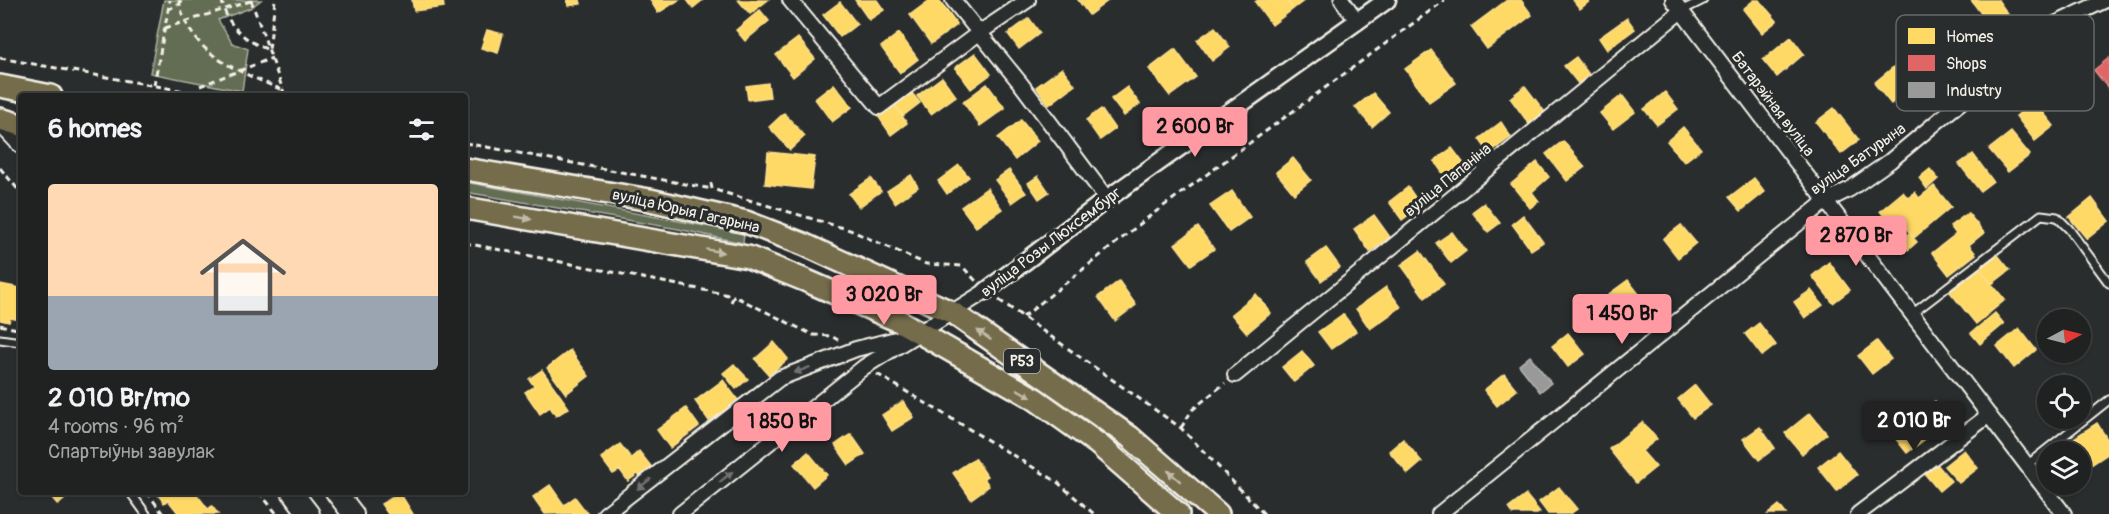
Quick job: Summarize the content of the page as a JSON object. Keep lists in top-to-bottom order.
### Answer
{
  "streets": {
    "main road": ["вуліца Юрыя Гагарына", "Р53"],
    "street": [
      "Батарэйная вуліца",
      "вуліца Батурына",
      "вуліца Папаніна",
      "вуліца Розы Люксембург"
    ]
  },
  "crossings": [
    ["Батарэйная вуліца", "вуліца Батурына"],
    ["Батарэйная вуліца", "вуліца Папаніна"],
    ["вуліца Юрыя Гагарына", "вуліца Розы Люксембург"]
  ],
  "legend": ["Homes", "Shops", "Industry"],
  "north": "right",
  "page": {
    "heading": "6 homes",
    "price": [
      "2 600 Br",
      "2 870 Br",
      "3 020 Br",
      "1 450 Br",
      "2 010 Br",
      "1 850 Br"
    ],
    "list": [
      {
        "name": "2 010 Br/mo",
        "note": "4 rooms · 96 m² · Спартыўны завулак"
      }
    ]
  }
}
